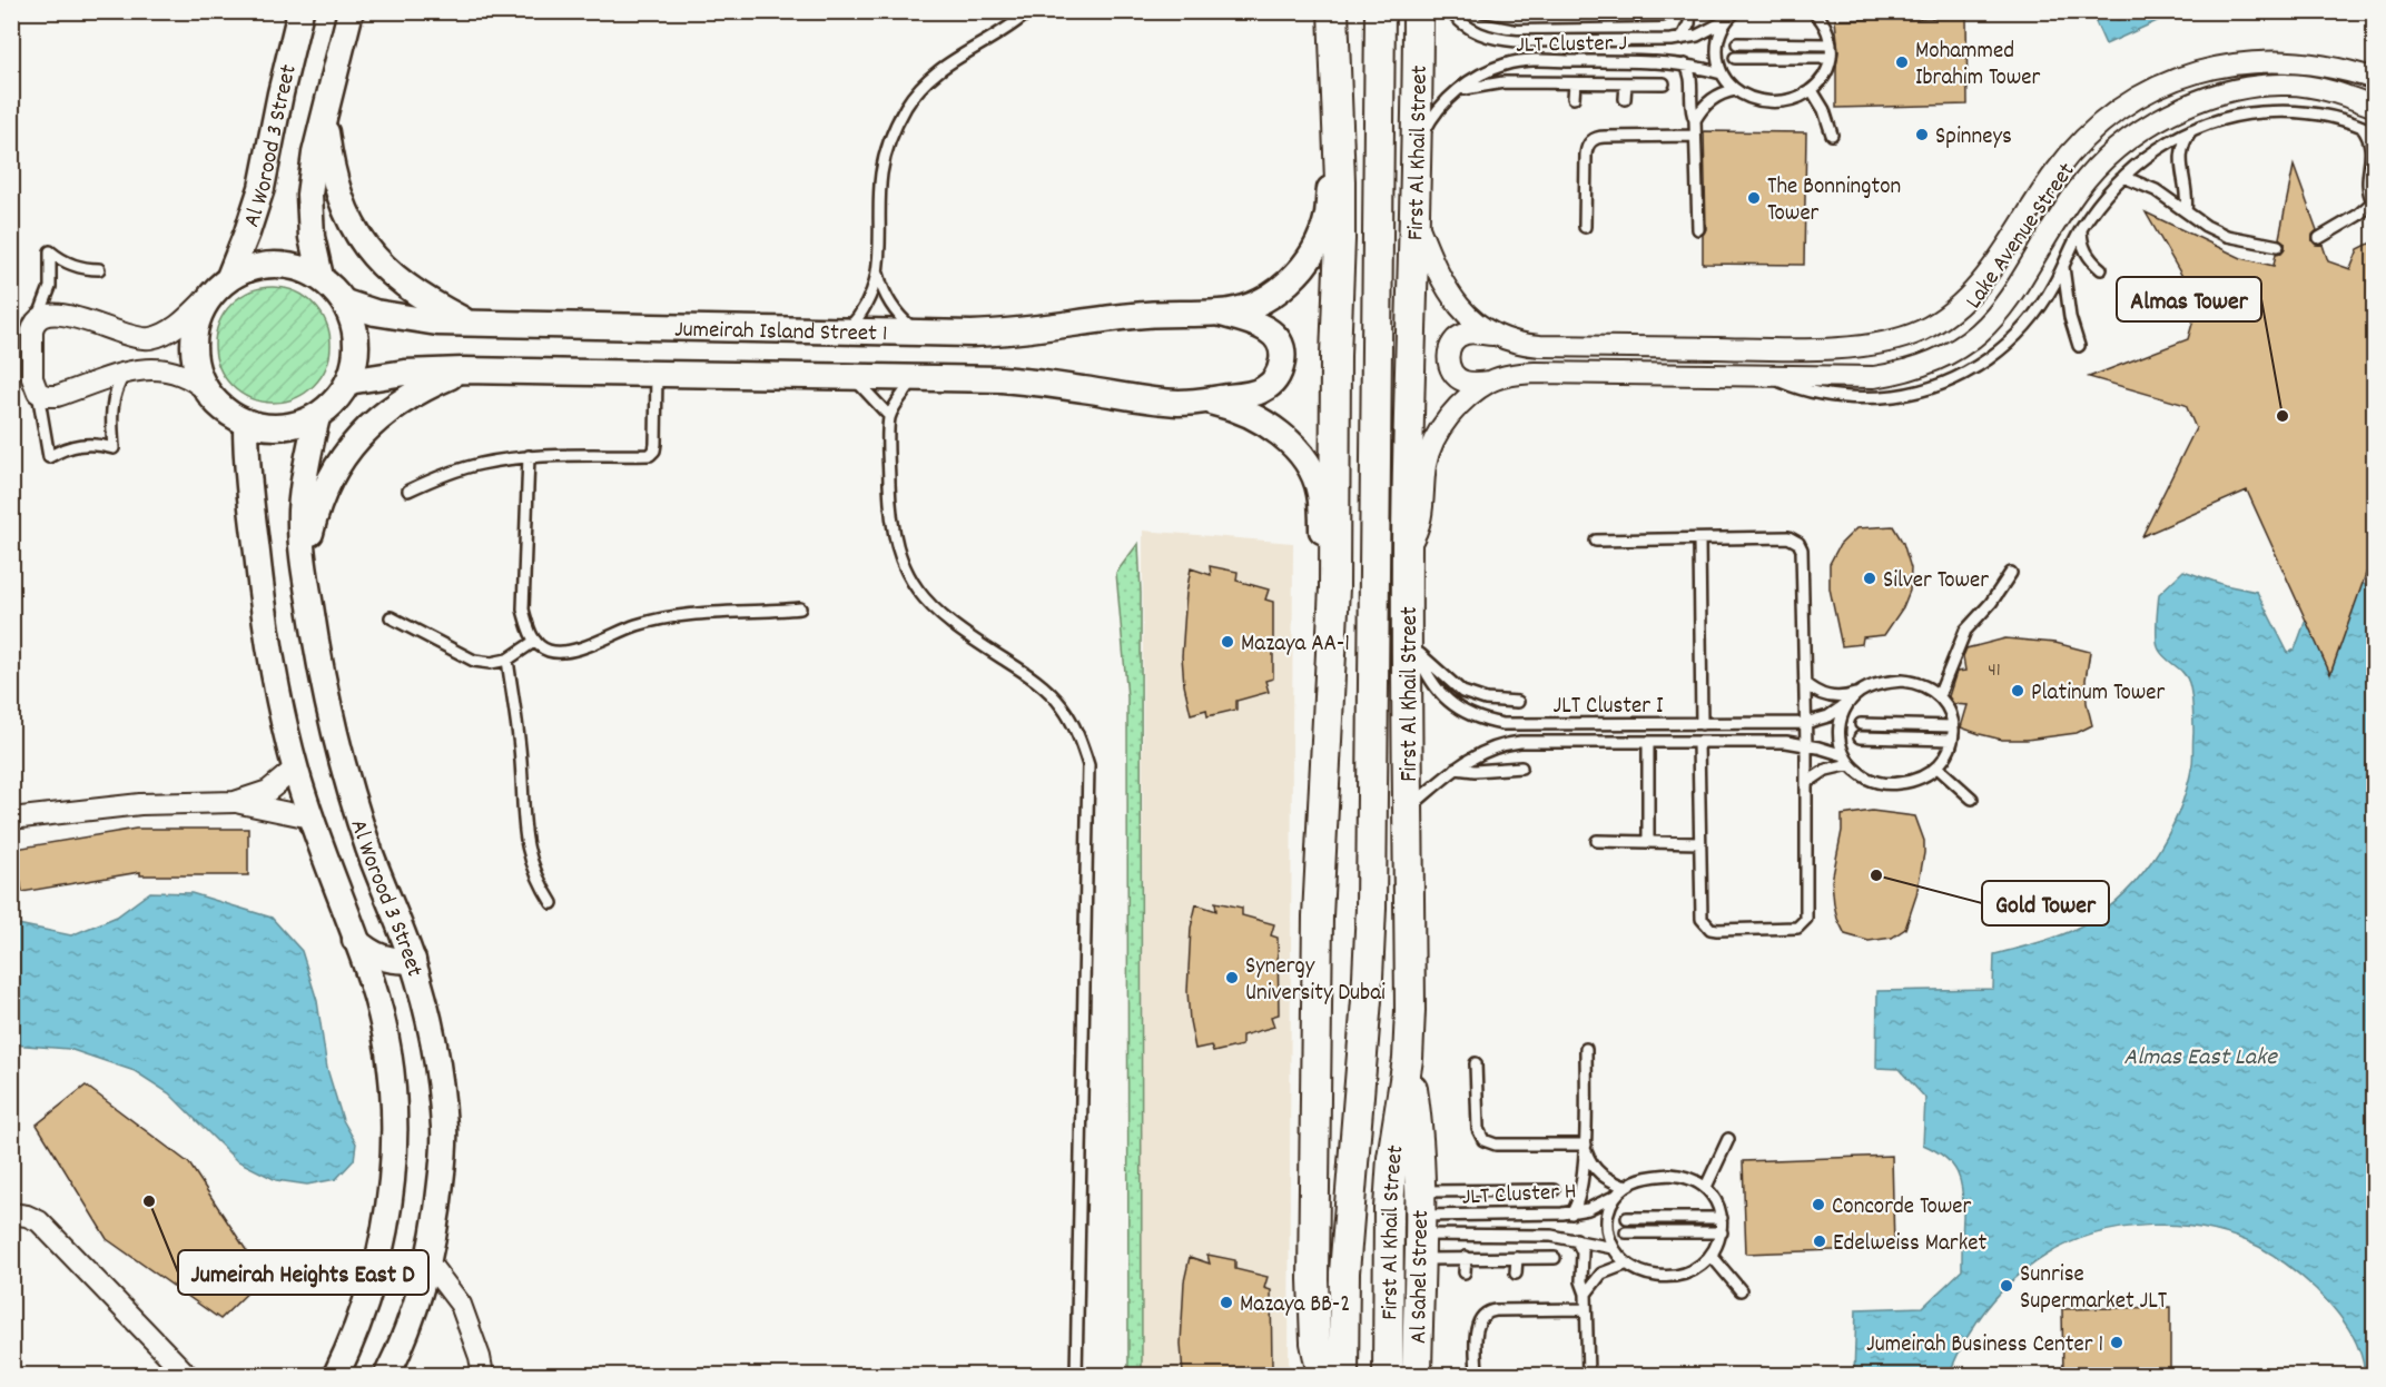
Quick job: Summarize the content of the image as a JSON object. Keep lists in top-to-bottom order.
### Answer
{
  "streets": {
    "main road": ["First Al Khail Street", "Al Sahel Street"],
    "street": ["Al Worood 3 Street", "Lake Avenue Street", "Jumeirah Island Street 1"],
    "lane": ["JLT Cluster J", "JLT Cluster I", "JLT Cluster H"]
  },
  "crossings": [
    ["JLT Cluster J", "First Al Khail Street"],
    ["Al Worood 3 Street", "Jumeirah Island Street 1"],
    ["First Al Khail Street", "Lake Avenue Street"],
    ["First Al Khail Street", "JLT Cluster I"],
    ["First Al Khail Street", "Al Sahel Street"],
    ["JLT Cluster H", "Al Sahel Street"]
  ],
  "water": ["Almas East Lake"],
  "places": [
    "Mohammed Ibrahim Tower",
    "Spinneys",
    "The Bonnington Tower",
    "Almas Tower",
    "Silver Tower",
    "Mazaya AA-1",
    "Platinum Tower",
    "Gold Tower",
    "Synergy University Dubai",
    "Jumeirah Heights East D",
    "Concorde Tower",
    "Edelweiss Market",
    "Sunrise Supermarket JLT",
    "Mazaya BB-2",
    "Jumeirah Business Center 1"
  ],
  "house_numbers": ["41"]
}
